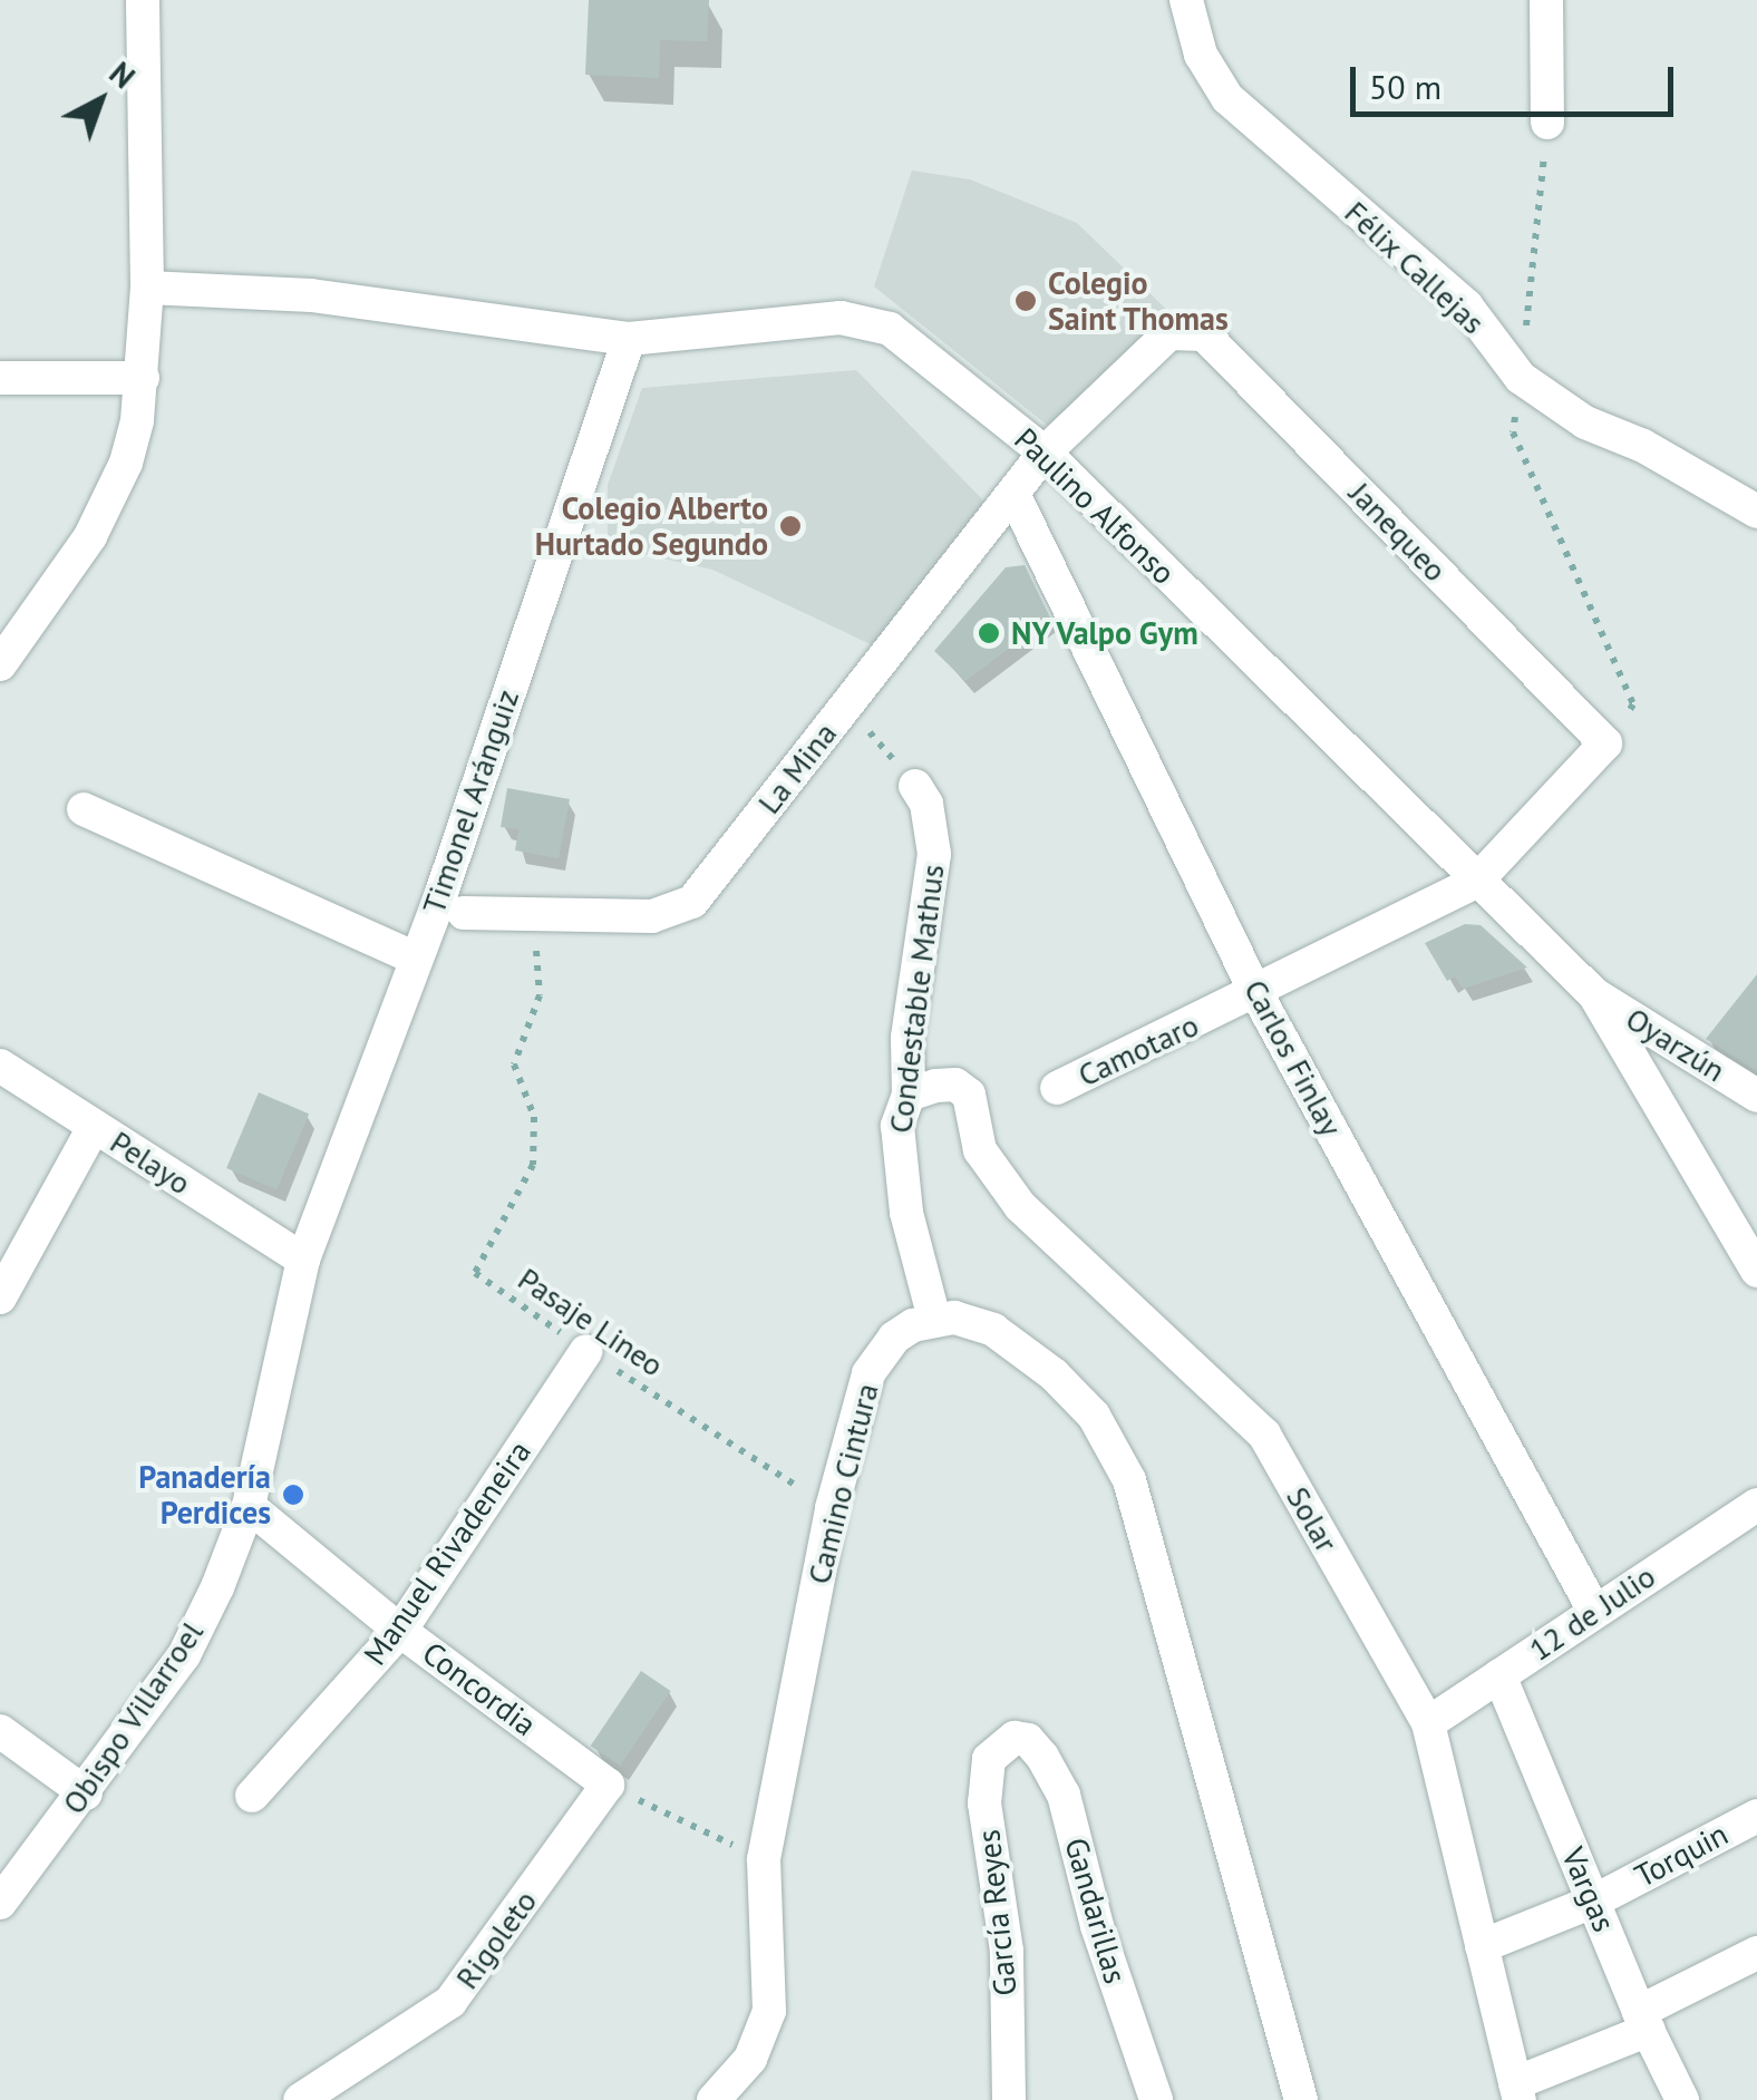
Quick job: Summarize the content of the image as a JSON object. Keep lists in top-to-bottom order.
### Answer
{
  "streets": {
    "street": [
      "Félix Callejas",
      "Paulino Alfonso",
      "Janequeo",
      "La Mina",
      "Timonel Aránguiz",
      "Condestable Mathus",
      "Oyarzún",
      "Camotaro",
      "Carlos Finlay",
      "Pelayo",
      "Camino Cintura",
      "Solar",
      "Manuel Rivadeneira",
      "12 de Julio",
      "Concordia",
      "Obispo Villarroel",
      "Torquin",
      "Vargas",
      "Gandarillas",
      "García Reyes",
      "Rigoleto"
    ],
    "path": ["Pasaje Lineo"]
  },
  "crossings": [
    ["Paulino Alfonso", "Janequeo"],
    ["Paulino Alfonso", "La Mina"],
    ["Paulino Alfonso", "Timonel Aránguiz"],
    ["Paulino Alfonso", "Oyarzún"],
    ["Paulino Alfonso", "Camotaro"],
    ["Janequeo", "La Mina"],
    ["Janequeo", "Camotaro"],
    ["La Mina", "Carlos Finlay"],
    ["La Mina", "Pasaje Lineo"],
    ["Timonel Aránguiz", "Pelayo"],
    ["Timonel Aránguiz", "Obispo Villarroel"],
    ["Condestable Mathus", "Camino Cintura"],
    ["Condestable Mathus", "Solar"],
    ["Camotaro", "Carlos Finlay"],
    ["Carlos Finlay", "12 de Julio"],
    ["Pelayo", "Obispo Villarroel"],
    ["Pasaje Lineo", "Camino Cintura"],
    ["Pasaje Lineo", "Manuel Rivadeneira"],
    ["Solar", "12 de Julio"],
    ["Solar", "Torquin"],
    ["Manuel Rivadeneira", "Concordia"],
    ["12 de Julio", "Vargas"],
    ["Concordia", "Obispo Villarroel"],
    ["Concordia", "Rigoleto"],
    ["Torquin", "Vargas"],
    ["Gandarillas", "García Reyes"]
  ],
  "places": [
    "Colegio Saint Thomas",
    "Colegio Alberto Hurtado Segundo",
    "NY Valpo Gym",
    "Panadería Perdices"
  ],
  "scale_bar": "50 m",
  "north": "top right"
}
